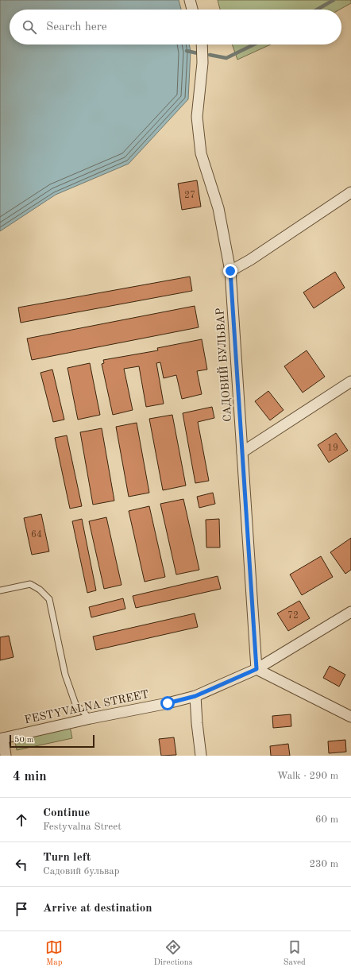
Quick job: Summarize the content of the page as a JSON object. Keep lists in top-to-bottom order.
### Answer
{
  "streets": {
    "street": ["САДОВИЙ БУЛЬВАР", "FESTYVALNA STREET"]
  },
  "crossings": [
    ["САДОВИЙ БУЛЬВАР", "FESTYVALNA STREET"]
  ],
  "house_numbers": [
    "27",
    "19",
    "64",
    "72"
  ],
  "scale_bar": "50 m",
  "page": {
    "search": "Search here",
    "scale": "50 m",
    "heading": ["4 min", "Walk · 290 m"],
    "list": [
      ["Continue", "Festyvalna Street", "60 m"],
      ["Turn left", "Садовий бульвар", "230 m"],
      "Arrive at destination"
    ],
    "nav": ["Map", "Directions", "Saved"]
  }
}
